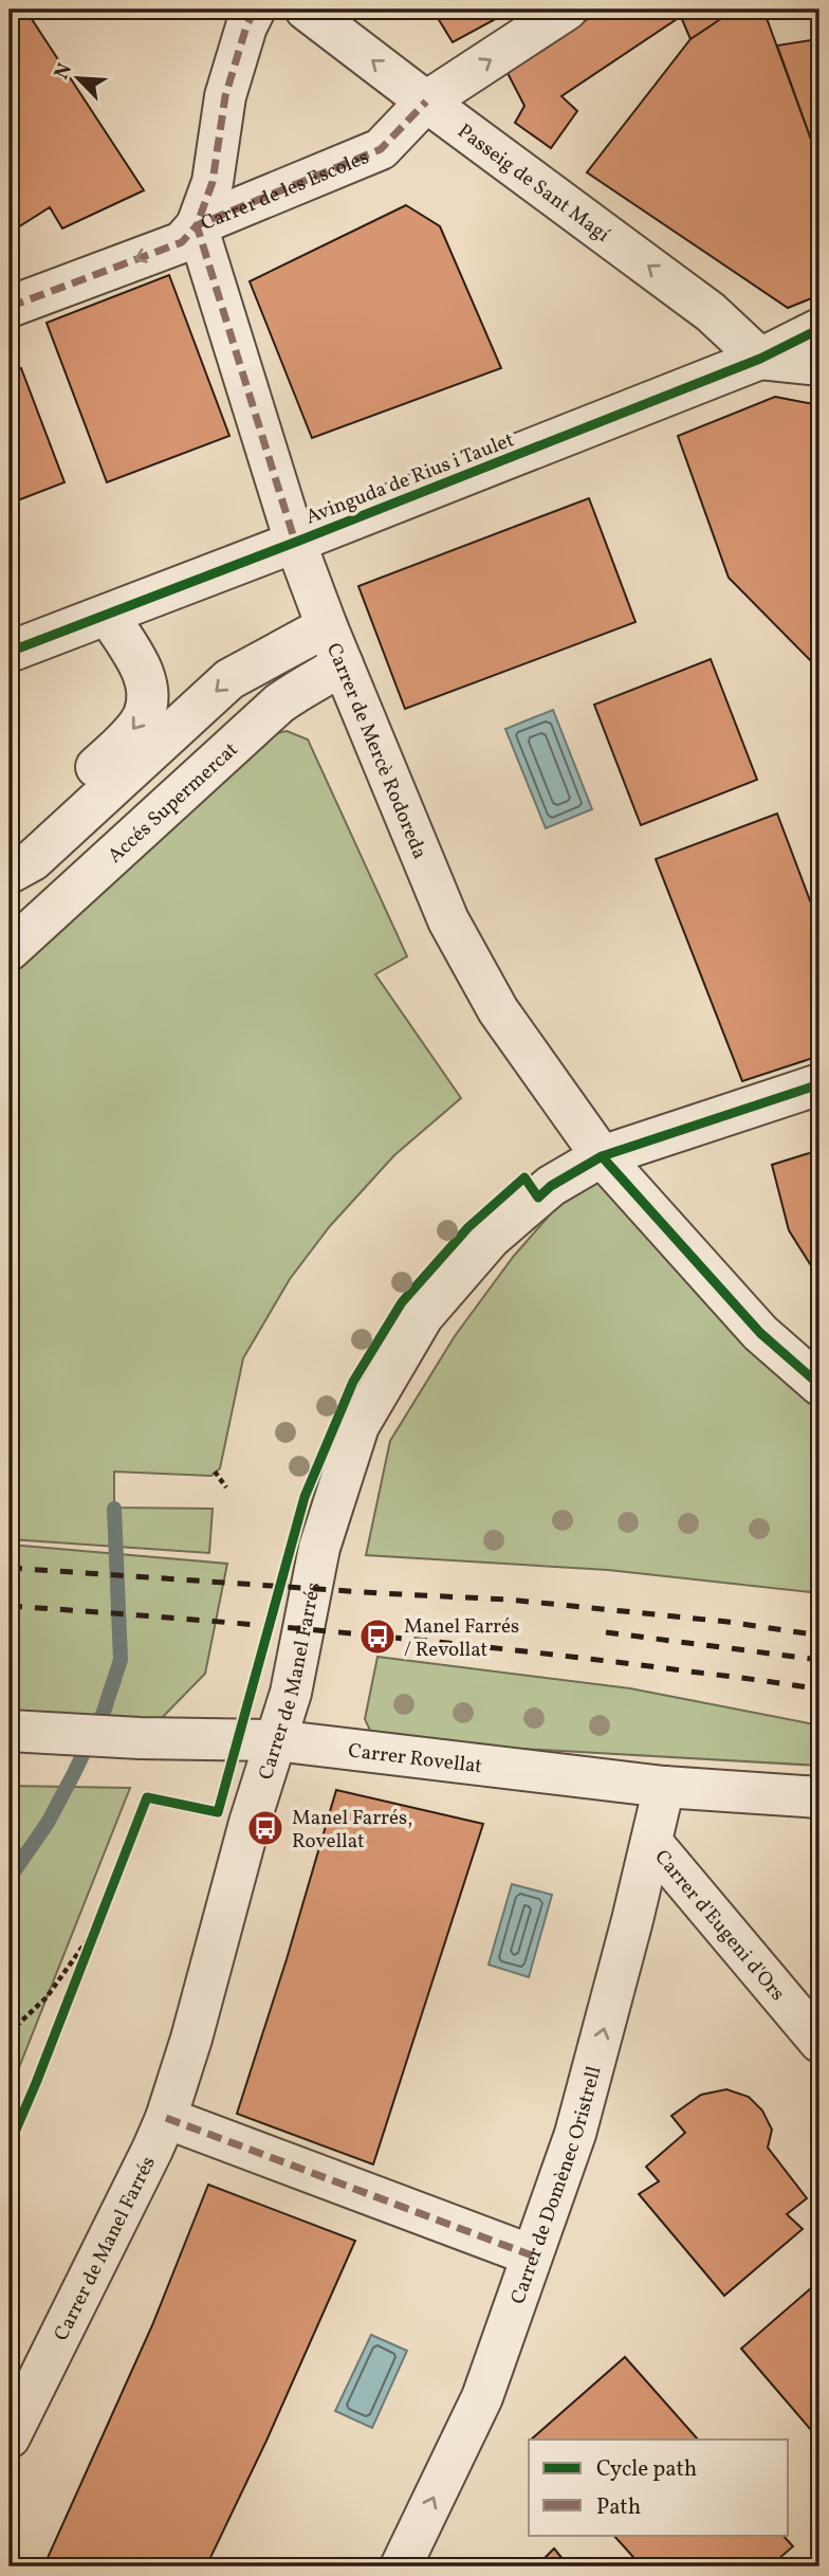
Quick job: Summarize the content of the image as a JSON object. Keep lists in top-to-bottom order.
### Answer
{
  "streets": {
    "street": [
      "Passeig de Sant Magí",
      "Carrer de les Escoles",
      "Avinguda de Rius i Taulet",
      "Carrer de Mercè Rodoreda",
      "Carrer de Manel Farrés",
      "Carrer Rovellat",
      "Carrer d'Eugeni d'Ors",
      "Carrer de Domènec Oristrell"
    ]
  },
  "crossings": [
    ["Passeig de Sant Magí", "Carrer de les Escoles"],
    ["Passeig de Sant Magí", "Avinguda de Rius i Taulet"],
    ["Carrer de les Escoles", "Carrer de Mercè Rodoreda"],
    ["Avinguda de Rius i Taulet", "Carrer de Mercè Rodoreda"],
    ["Carrer de Mercè Rodoreda", "Carrer de Manel Farrés"],
    ["Carrer de Manel Farrés", "Carrer Rovellat"],
    ["Carrer Rovellat", "Carrer de Domènec Oristrell"],
    ["Carrer d'Eugeni d'Ors", "Carrer de Domènec Oristrell"]
  ],
  "one_way": ["Passeig de Sant Magí", "Carrer de Domènec Oristrell"],
  "places": {
    "bus stop": ["Manel Farrés / Revollat", "Manel Farrés, Rovellat"]
  },
  "legend": ["Cycle path", "Path"],
  "north": "top left"
}
